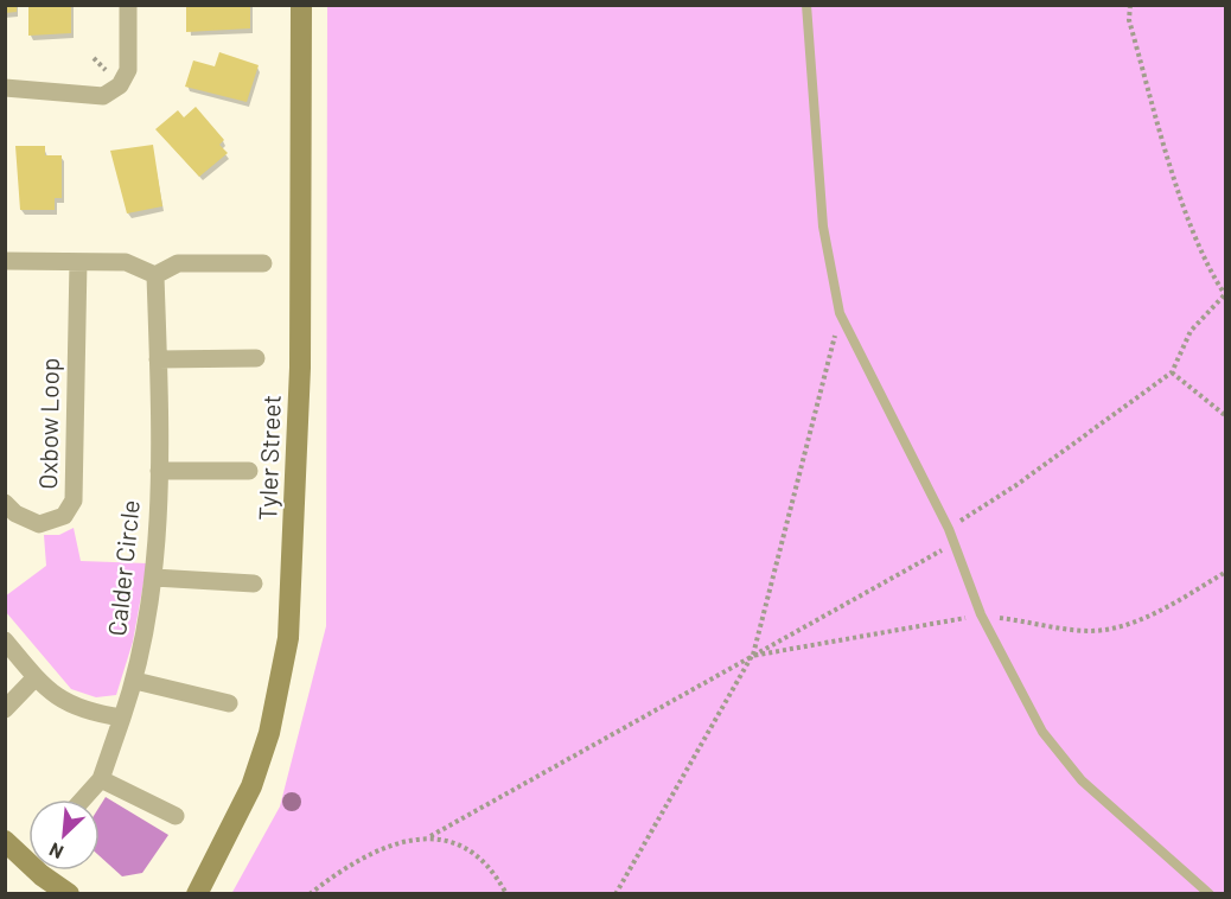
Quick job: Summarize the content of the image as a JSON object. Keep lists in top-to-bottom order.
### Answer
{
  "streets": {
    "main road": ["Tyler Street"],
    "street": ["Oxbow Loop", "Calder Circle"]
  },
  "north": "bottom left"
}
